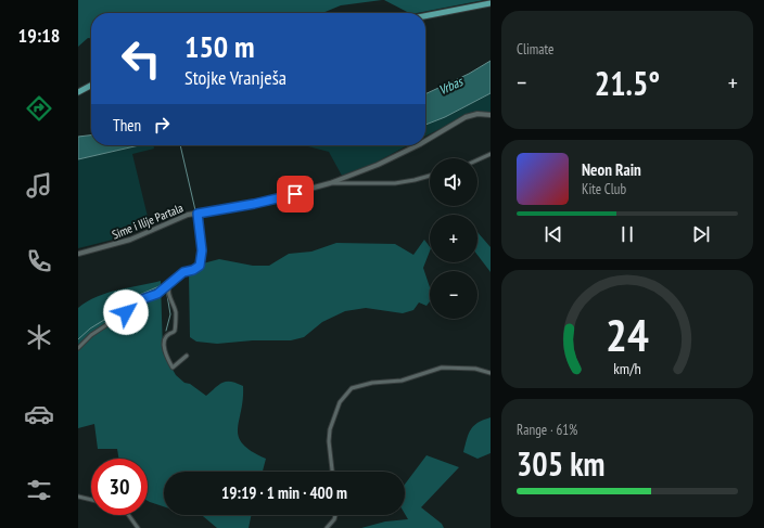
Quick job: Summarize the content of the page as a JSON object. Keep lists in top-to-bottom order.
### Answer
{
  "streets": {
    "street": ["Sime i Ilije Partala"]
  },
  "water": ["Vrbas"],
  "page": {
    "tabs": "19:18",
    "tile": [
      "Climate",
      ["Range · 61%", "305 km"]
    ],
    "turn": ["150 m", "Stojke Vranješa"],
    "heat": ["−", "21.5°", "+"],
    "then": "Then",
    "song": ["Neon Rain", "Kite Club"],
    "map_buttons": ["+", "−"],
    "limit": "30",
    "trip": "19:19 · 1 min · 400 m",
    "gauge": ["24", "km/h"]
  }
}
